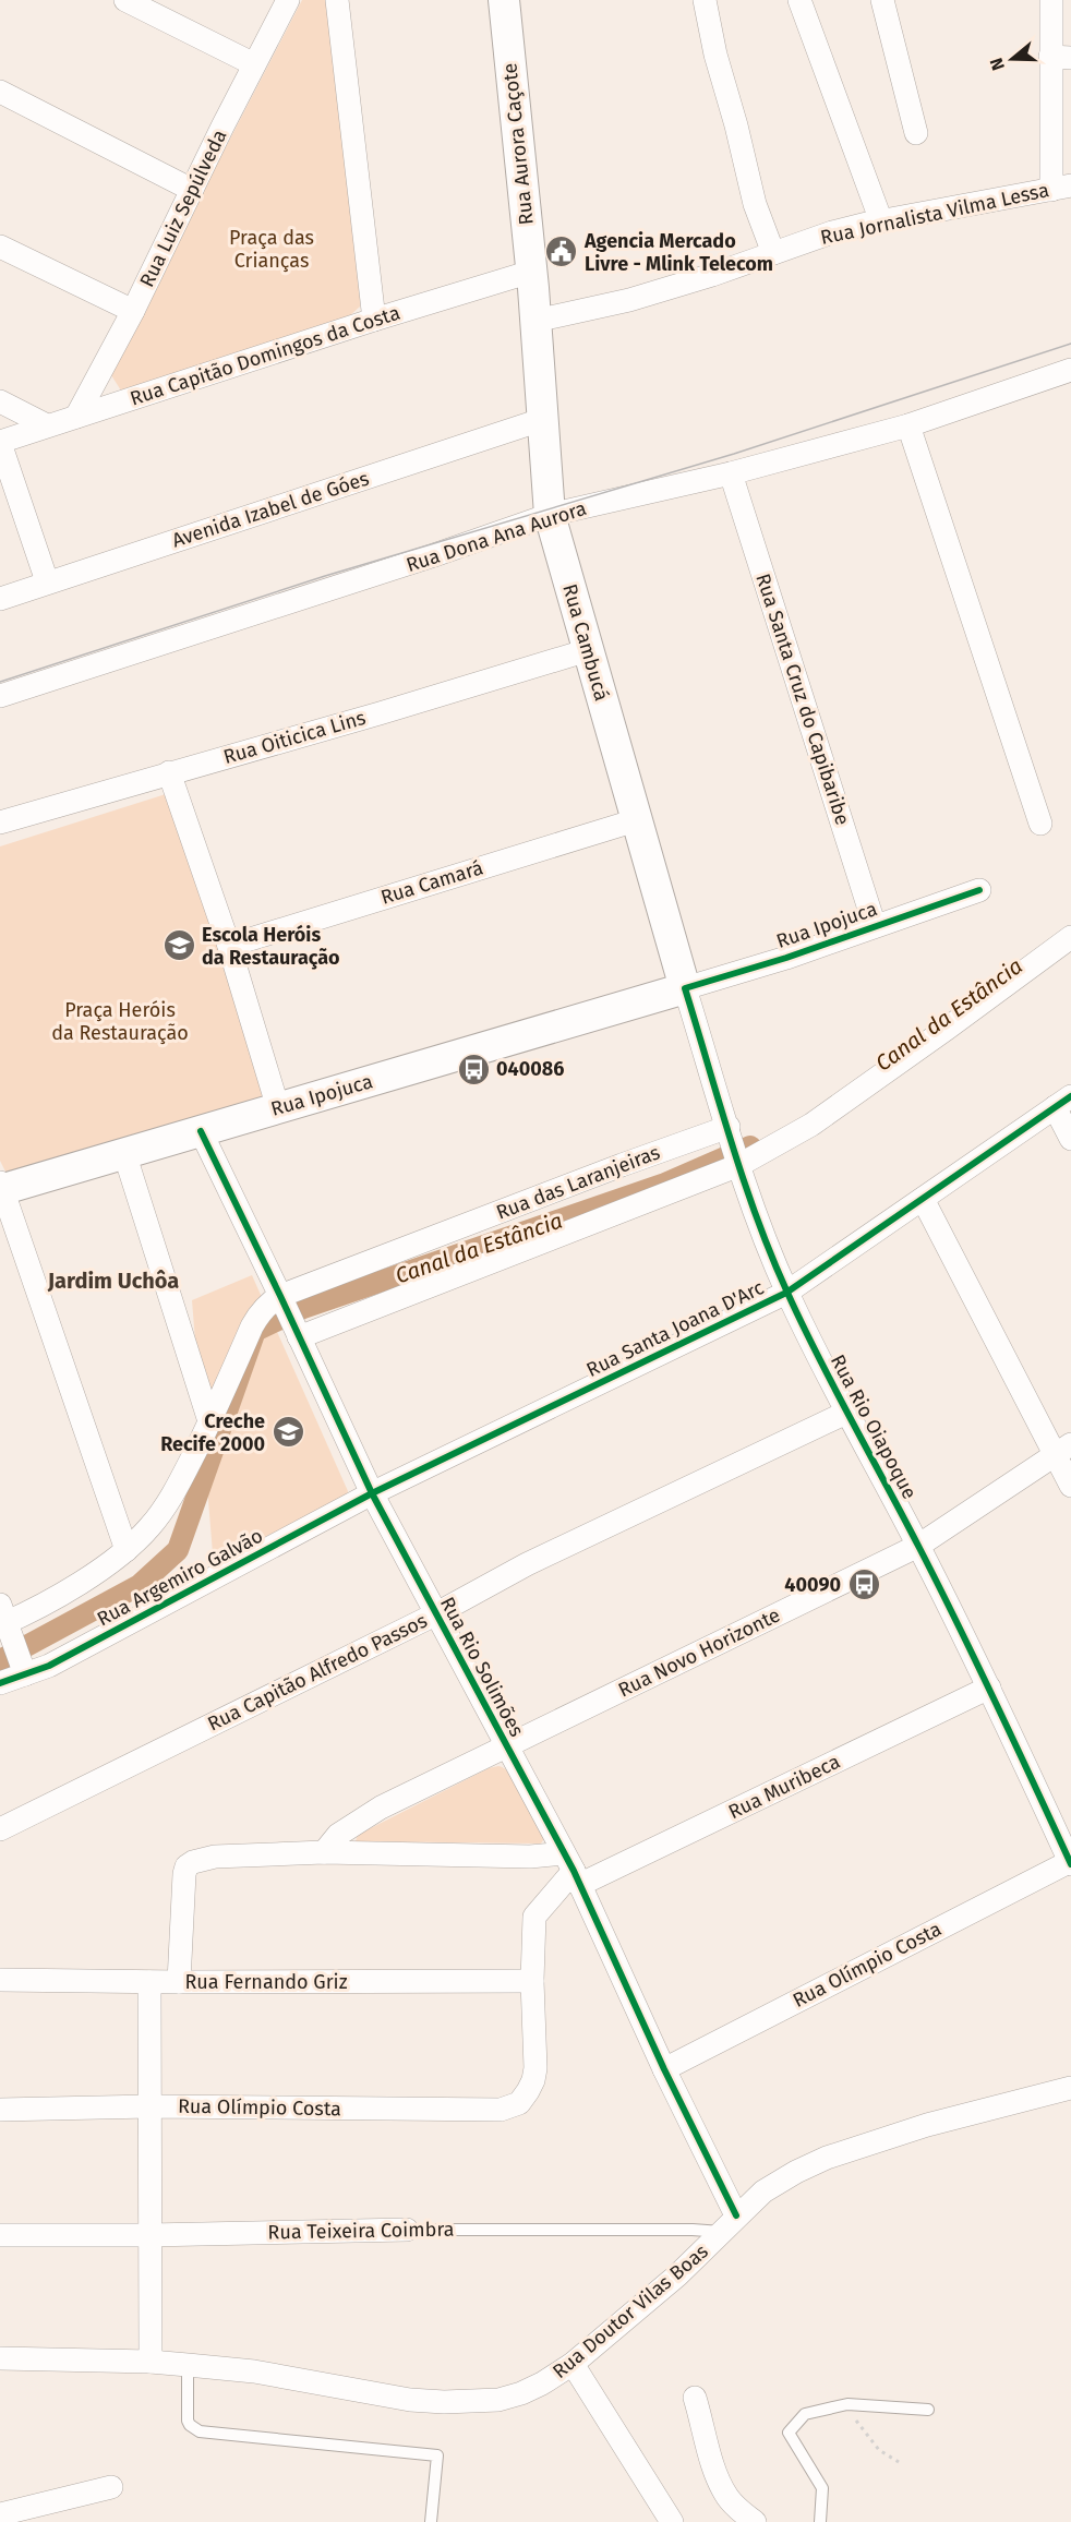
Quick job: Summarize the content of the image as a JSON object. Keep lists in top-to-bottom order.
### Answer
{
  "streets": {
    "main road": ["Rua Aurora Caçote", "Rua Cambucá", "Rua Ipojuca"],
    "street": [
      "Rua Luiz Sepúlveda",
      "Rua Jornalista Vilma Lessa",
      "Rua Capitão Domingos da Costa",
      "Avenida Izabel de Góes",
      "Rua Dona Ana Aurora",
      "Rua Santa Cruz do Capibaribe",
      "Rua Oiticica Lins",
      "Rua Camará",
      "Rua das Laranjeiras",
      "Rua Santa Joana D'Arc",
      "Rua Rio Oiapoque",
      "Rua Argemiro Galvão",
      "Rua Novo Horizonte",
      "Rua Rio Solimões",
      "Rua Capitão Alfredo Passos",
      "Rua Muribeca",
      "Rua Olímpio Costa",
      "Rua Fernando Griz",
      "Rua Teixeira Coimbra",
      "Rua Doutor Vilas Boas"
    ]
  },
  "crossings": [
    ["Rua Aurora Caçote", "Rua Capitão Domingos da Costa"],
    ["Rua Aurora Caçote", "Rua Cambucá"],
    ["Rua Luiz Sepúlveda", "Rua Capitão Domingos da Costa"],
    ["Rua Jornalista Vilma Lessa", "Rua Cambucá"],
    ["Rua Capitão Domingos da Costa", "Rua Cambucá"],
    ["Avenida Izabel de Góes", "Rua Cambucá"],
    ["Rua Dona Ana Aurora", "Rua Cambucá"],
    ["Rua Dona Ana Aurora", "Rua Santa Cruz do Capibaribe"],
    ["Rua Cambucá", "Rua Oiticica Lins"],
    ["Rua Cambucá", "Rua Camará"],
    ["Rua Cambucá", "Rua Ipojuca"],
    ["Rua Cambucá", "Rua Rio Oiapoque"],
    ["Rua Santa Cruz do Capibaribe", "Rua Ipojuca"],
    ["Rua Ipojuca", "Rua Rio Oiapoque"],
    ["Rua Ipojuca", "Rua Rio Solimões"],
    ["Rua das Laranjeiras", "Rua Rio Oiapoque"],
    ["Rua das Laranjeiras", "Rua Rio Solimões"],
    ["Rua Santa Joana D'Arc", "Rua Rio Oiapoque"],
    ["Rua Santa Joana D'Arc", "Rua Argemiro Galvão"],
    ["Rua Santa Joana D'Arc", "Rua Rio Solimões"],
    ["Rua Rio Oiapoque", "Rua Novo Horizonte"],
    ["Rua Rio Oiapoque", "Rua Capitão Alfredo Passos"],
    ["Rua Rio Oiapoque", "Rua Muribeca"],
    ["Rua Rio Oiapoque", "Rua Olímpio Costa"],
    ["Rua Argemiro Galvão", "Rua Rio Solimões"],
    ["Rua Novo Horizonte", "Rua Rio Solimões"],
    ["Rua Rio Solimões", "Rua Capitão Alfredo Passos"],
    ["Rua Rio Solimões", "Rua Muribeca"],
    ["Rua Rio Solimões", "Rua Olímpio Costa"],
    ["Rua Rio Solimões", "Rua Teixeira Coimbra"],
    ["Rua Rio Solimões", "Rua Doutor Vilas Boas"],
    ["Rua Olímpio Costa", "Rua Fernando Griz"],
    ["Rua Teixeira Coimbra", "Rua Doutor Vilas Boas"]
  ],
  "districts": ["Jardim Uchôa"],
  "water": ["Canal da Estância"],
  "parks": ["Praça das Crianças", "Praça Heróis da Restauração"],
  "places": {
    "public building": ["Agencia Mercado Livre - Mlink Telecom"],
    "school or university": ["Escola Heróis da Restauração", "Creche Recife 2000"],
    "bus stop": ["040086", "40090"]
  },
  "north": "left"
}
